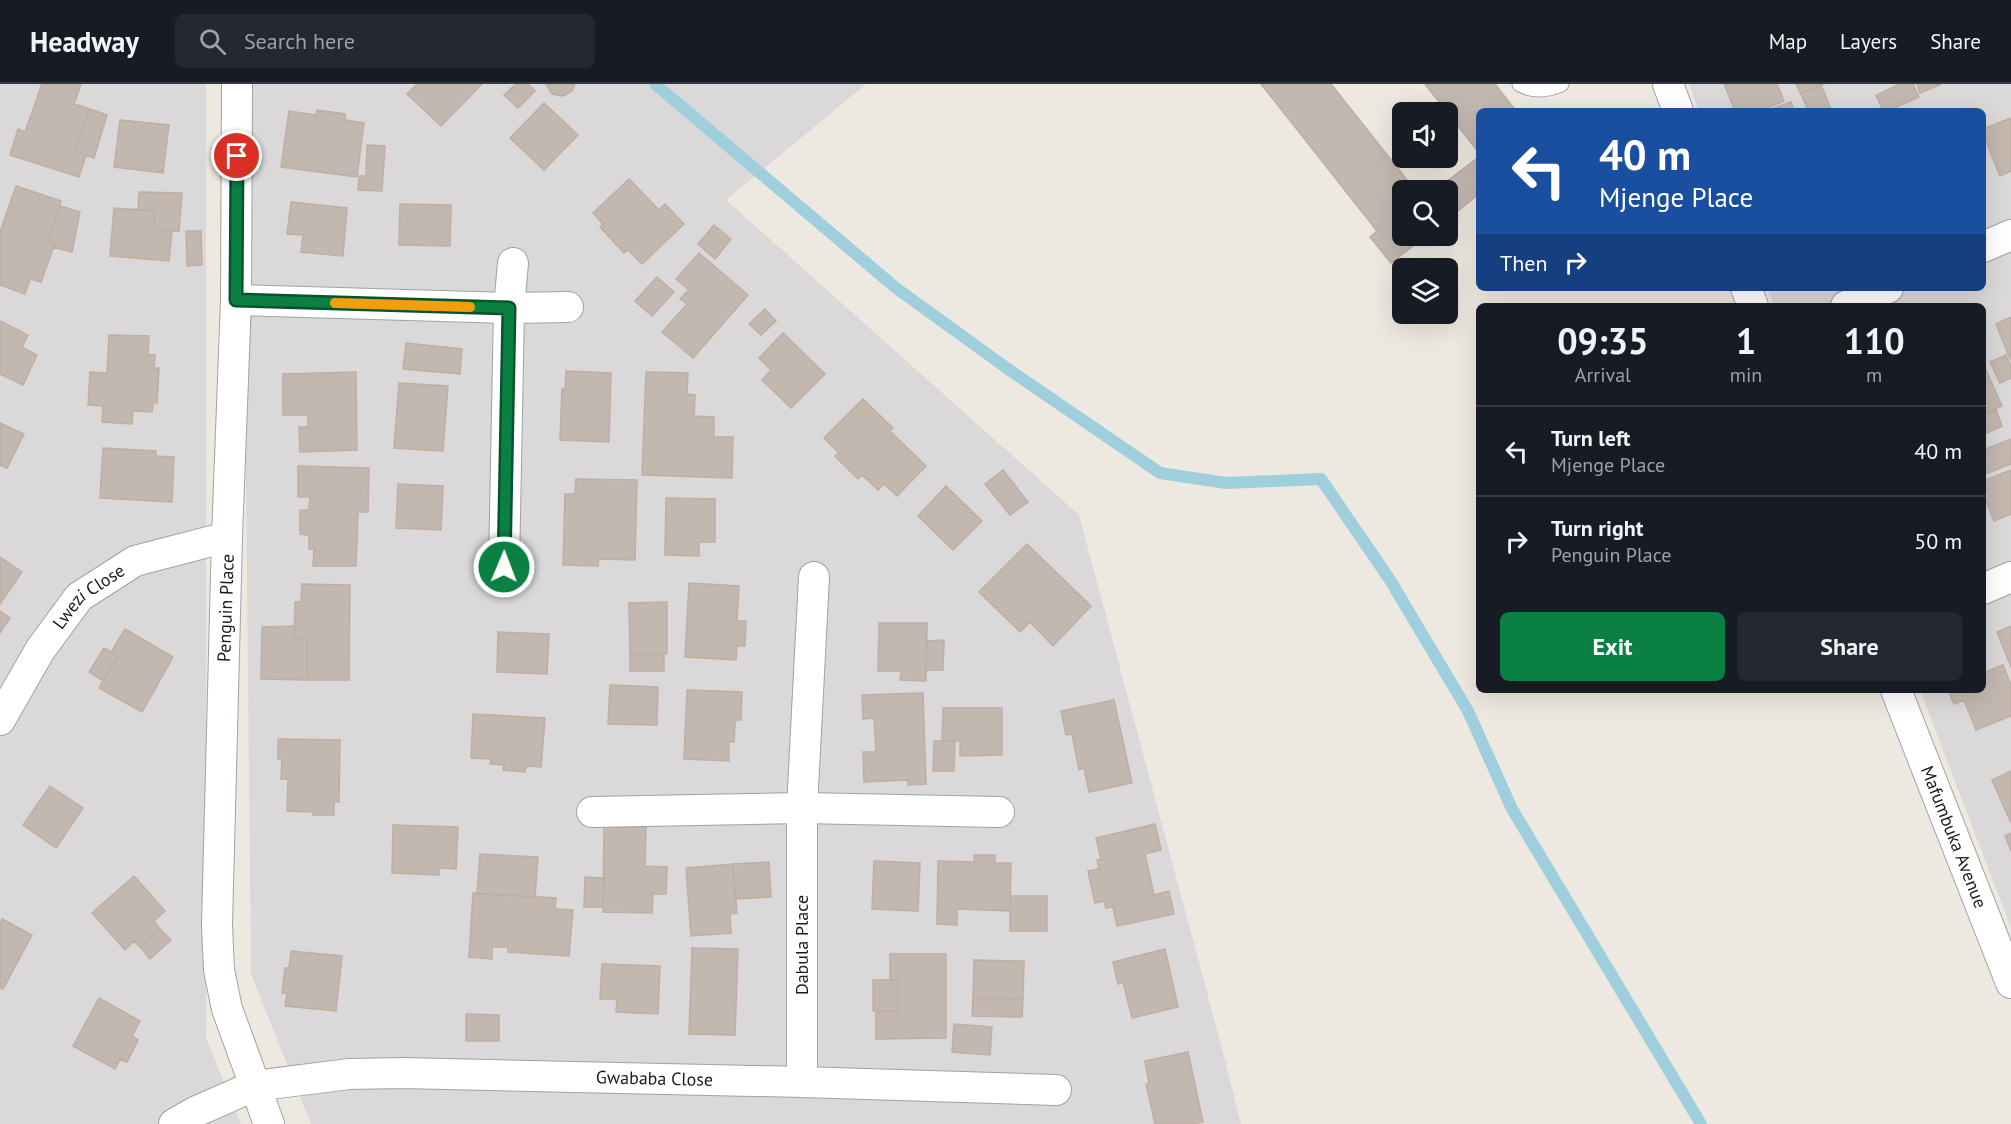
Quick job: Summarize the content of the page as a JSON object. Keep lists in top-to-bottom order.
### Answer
{
  "streets": {
    "street": [
      "Lwezi Close",
      "Penguin Place",
      "Mafumbuka Avenue",
      "Dabula Place",
      "Gwababa Close"
    ]
  },
  "crossings": [
    ["Lwezi Close", "Penguin Place"],
    ["Penguin Place", "Gwababa Close"],
    ["Dabula Place", "Gwababa Close"]
  ],
  "page": {
    "header": "Headway",
    "search": "Search here",
    "nav": ["Map", "Layers", "Share"],
    "turn": ["40 m", "Mjenge Place"],
    "then": "Then",
    "eta": [
      "09:35",
      "Arrival",
      "1",
      "min",
      "110",
      "m"
    ],
    "list": [
      {
        "name": "Turn left",
        "note": "Mjenge Place",
        "value": "40 m"
      },
      {
        "name": "Turn right",
        "note": "Penguin Place",
        "value": "50 m"
      }
    ],
    "buttons": ["Exit", "Share"]
  }
}
